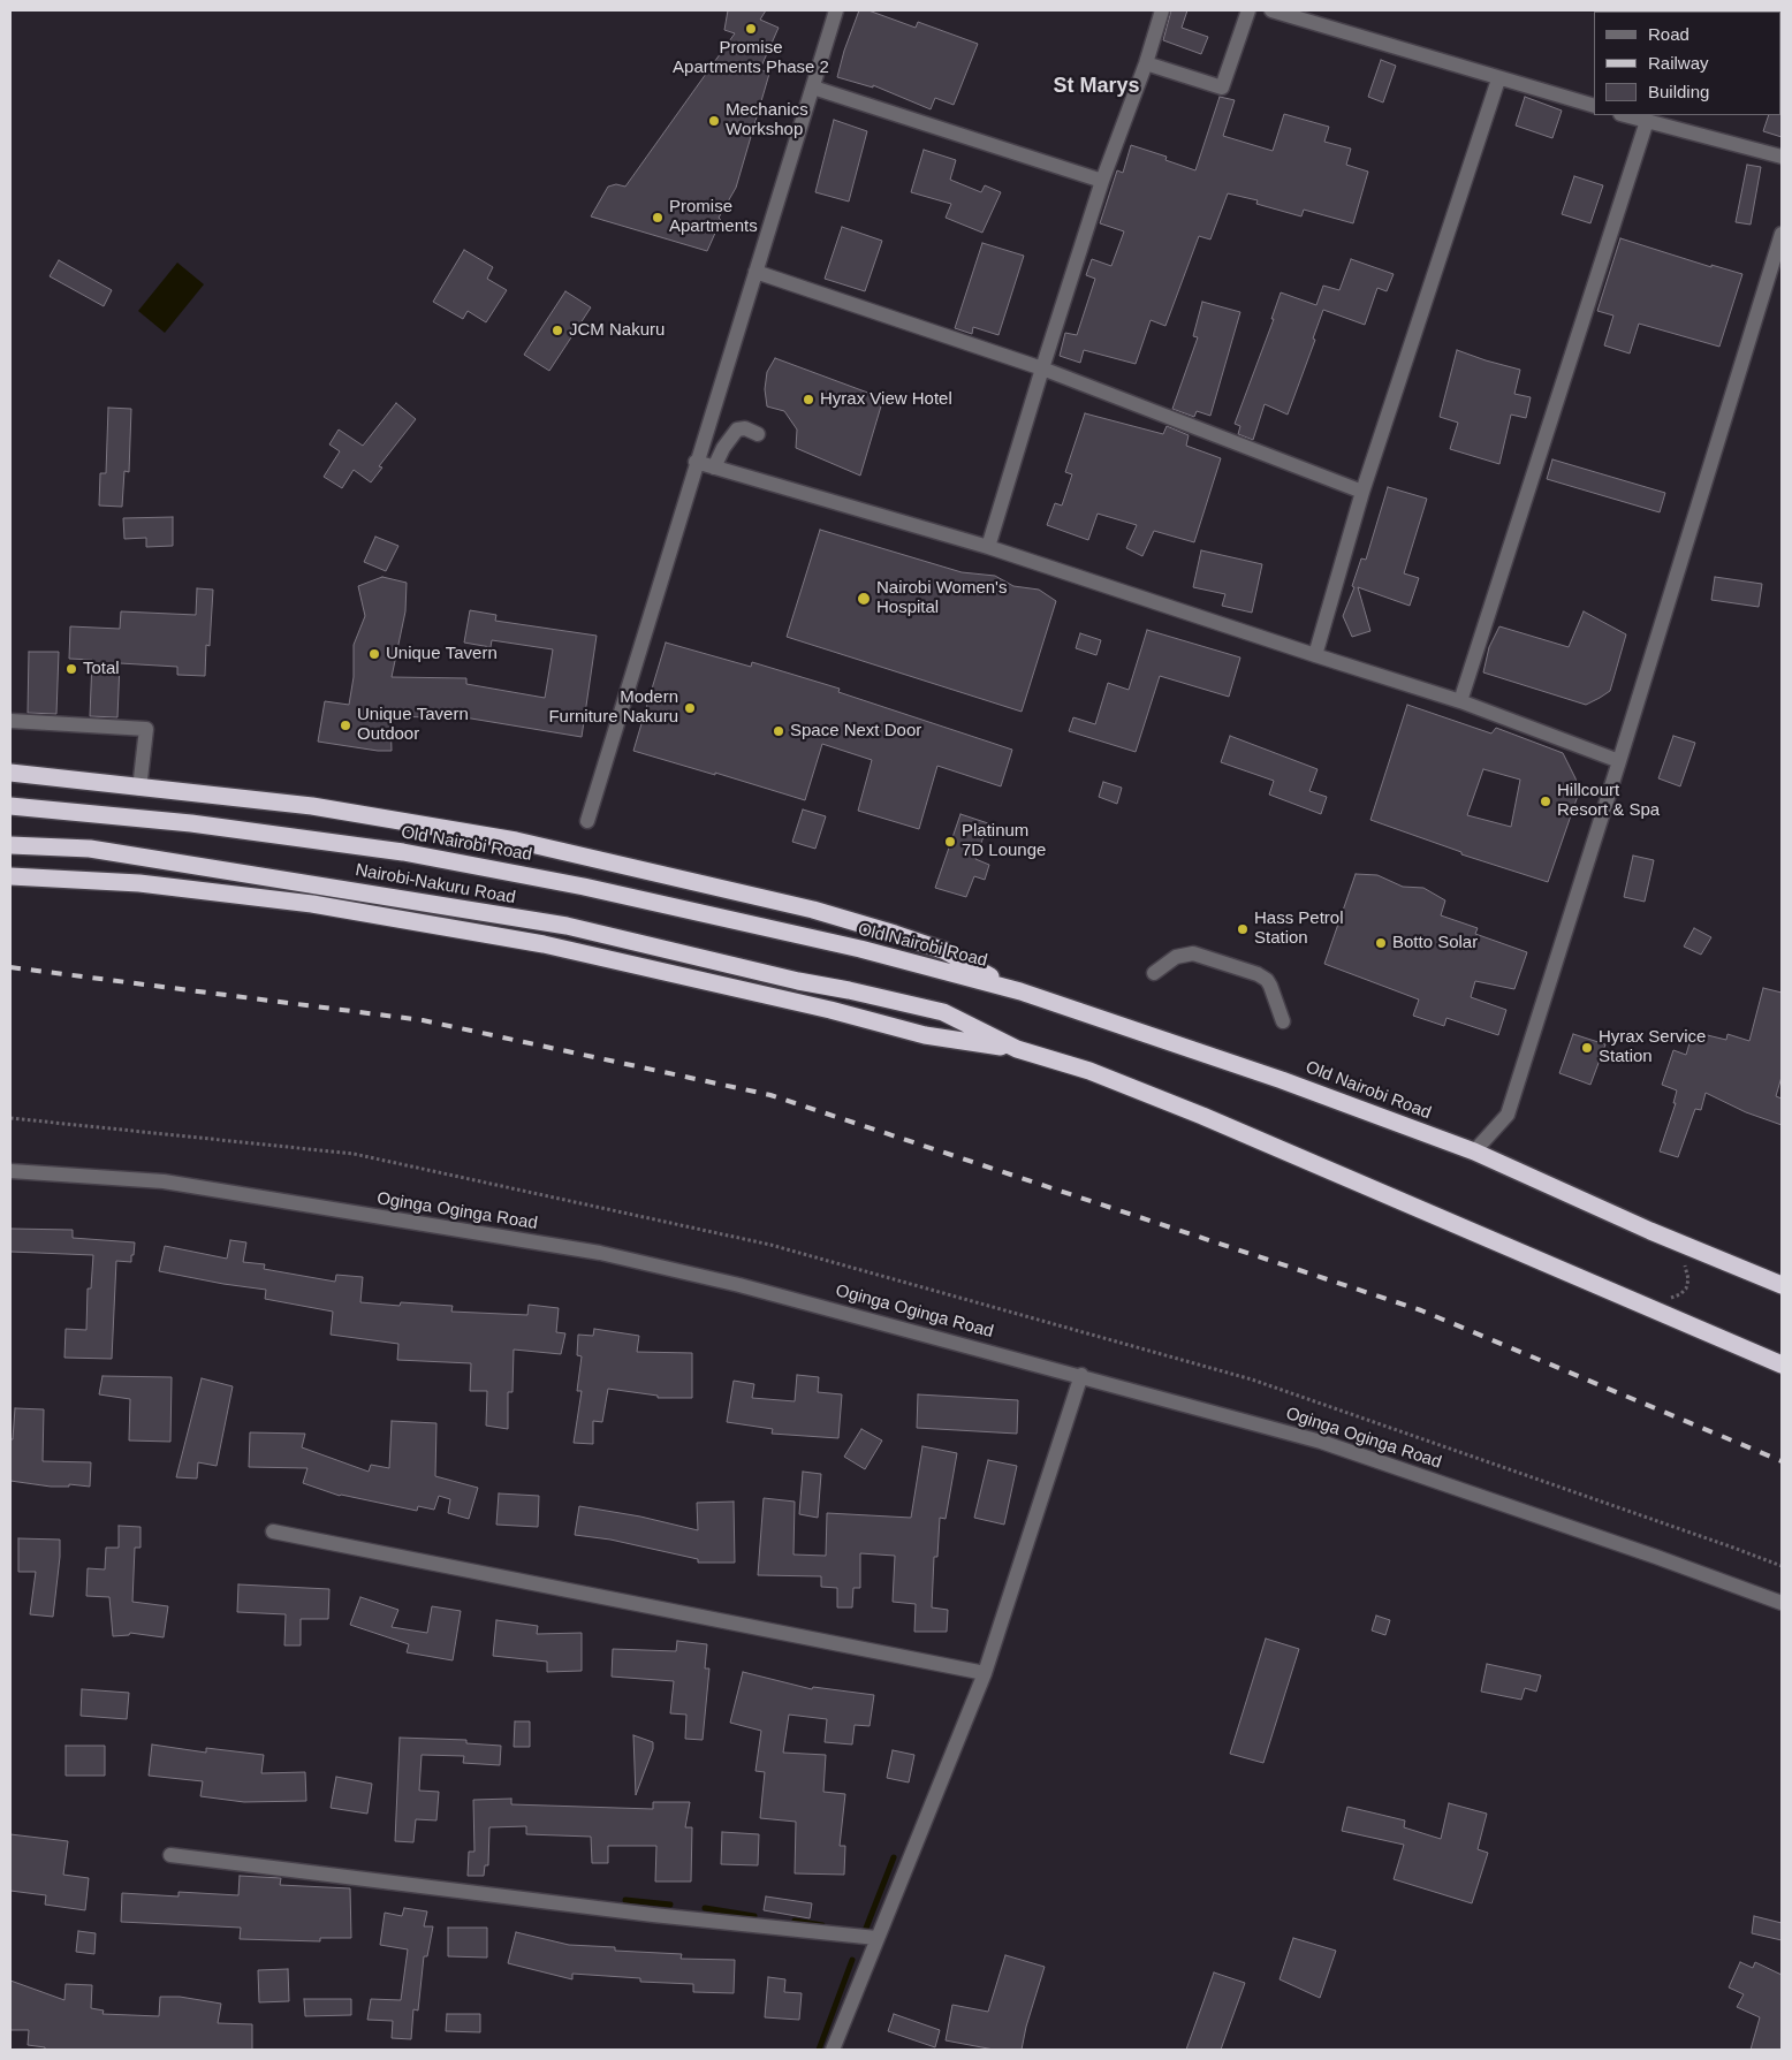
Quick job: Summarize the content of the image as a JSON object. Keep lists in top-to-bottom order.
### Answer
{
  "streets": {
    "highway": ["Old Nairobi Road", "Nairobi-Nakuru Road"],
    "street": ["Oginga Oginga Road"]
  },
  "districts": ["St Marys"],
  "places": [
    "Promise Apartments Phase 2",
    "Mechanics Workshop",
    "Promise Apartments",
    "JCM Nakuru",
    "Hyrax View Hotel",
    "Nairobi Women's Hospital",
    "Unique Tavern",
    "Total",
    "Modern Furniture Nakuru",
    "Unique Tavern Outdoor",
    "Space Next Door",
    "Hillcourt Resort & Spa",
    "Platinum 7D Lounge",
    "Hass Petrol Station",
    "Botto Solar",
    "Hyrax Service Station"
  ],
  "legend": ["Road", "Railway", "Building"]
}
